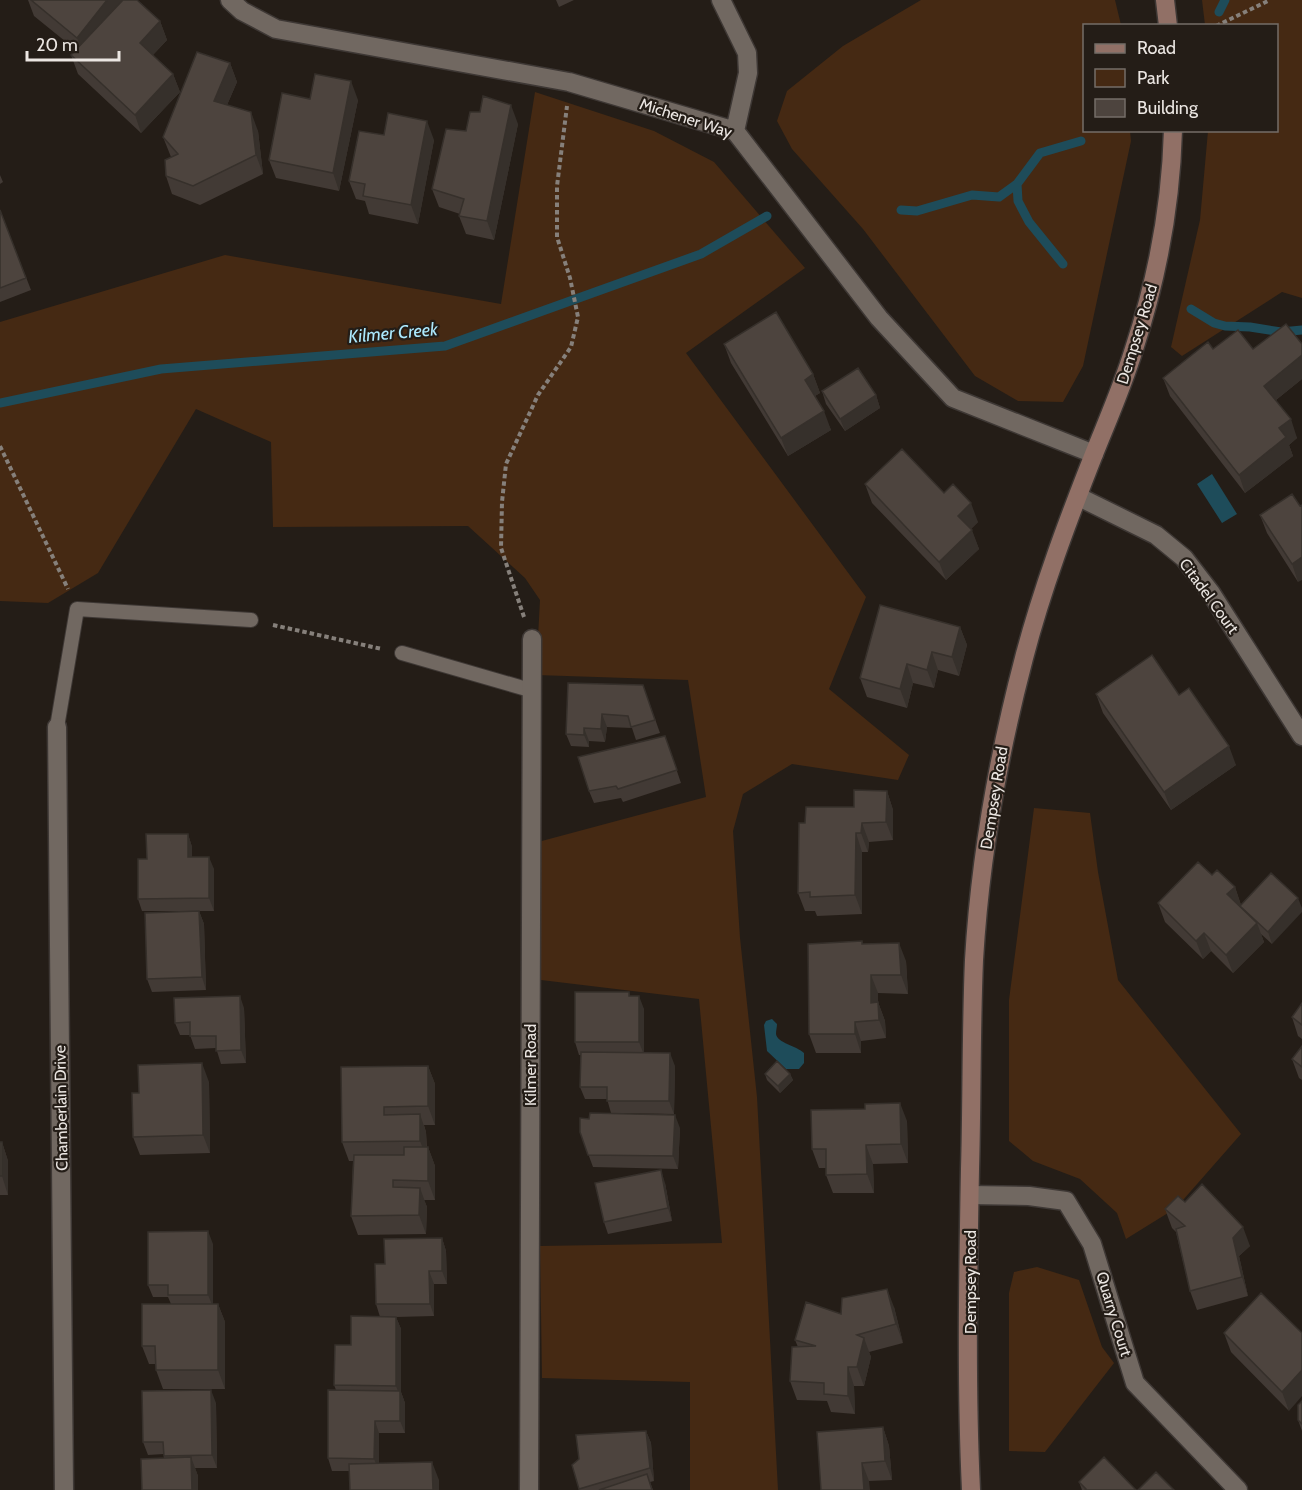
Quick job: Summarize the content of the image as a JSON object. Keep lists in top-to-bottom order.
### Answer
{
  "streets": {
    "street": [
      "Michener Way",
      "Dempsey Road",
      "Citadel Court",
      "Kilmer Road",
      "Chamberlain Drive",
      "Quarry Court"
    ]
  },
  "crossings": [
    ["Michener Way", "Dempsey Road"],
    ["Dempsey Road", "Citadel Court"],
    ["Dempsey Road", "Quarry Court"]
  ],
  "water": ["Kilmer Creek"],
  "legend": ["Road", "Park", "Building"],
  "scale_bar": "20 m"
}
